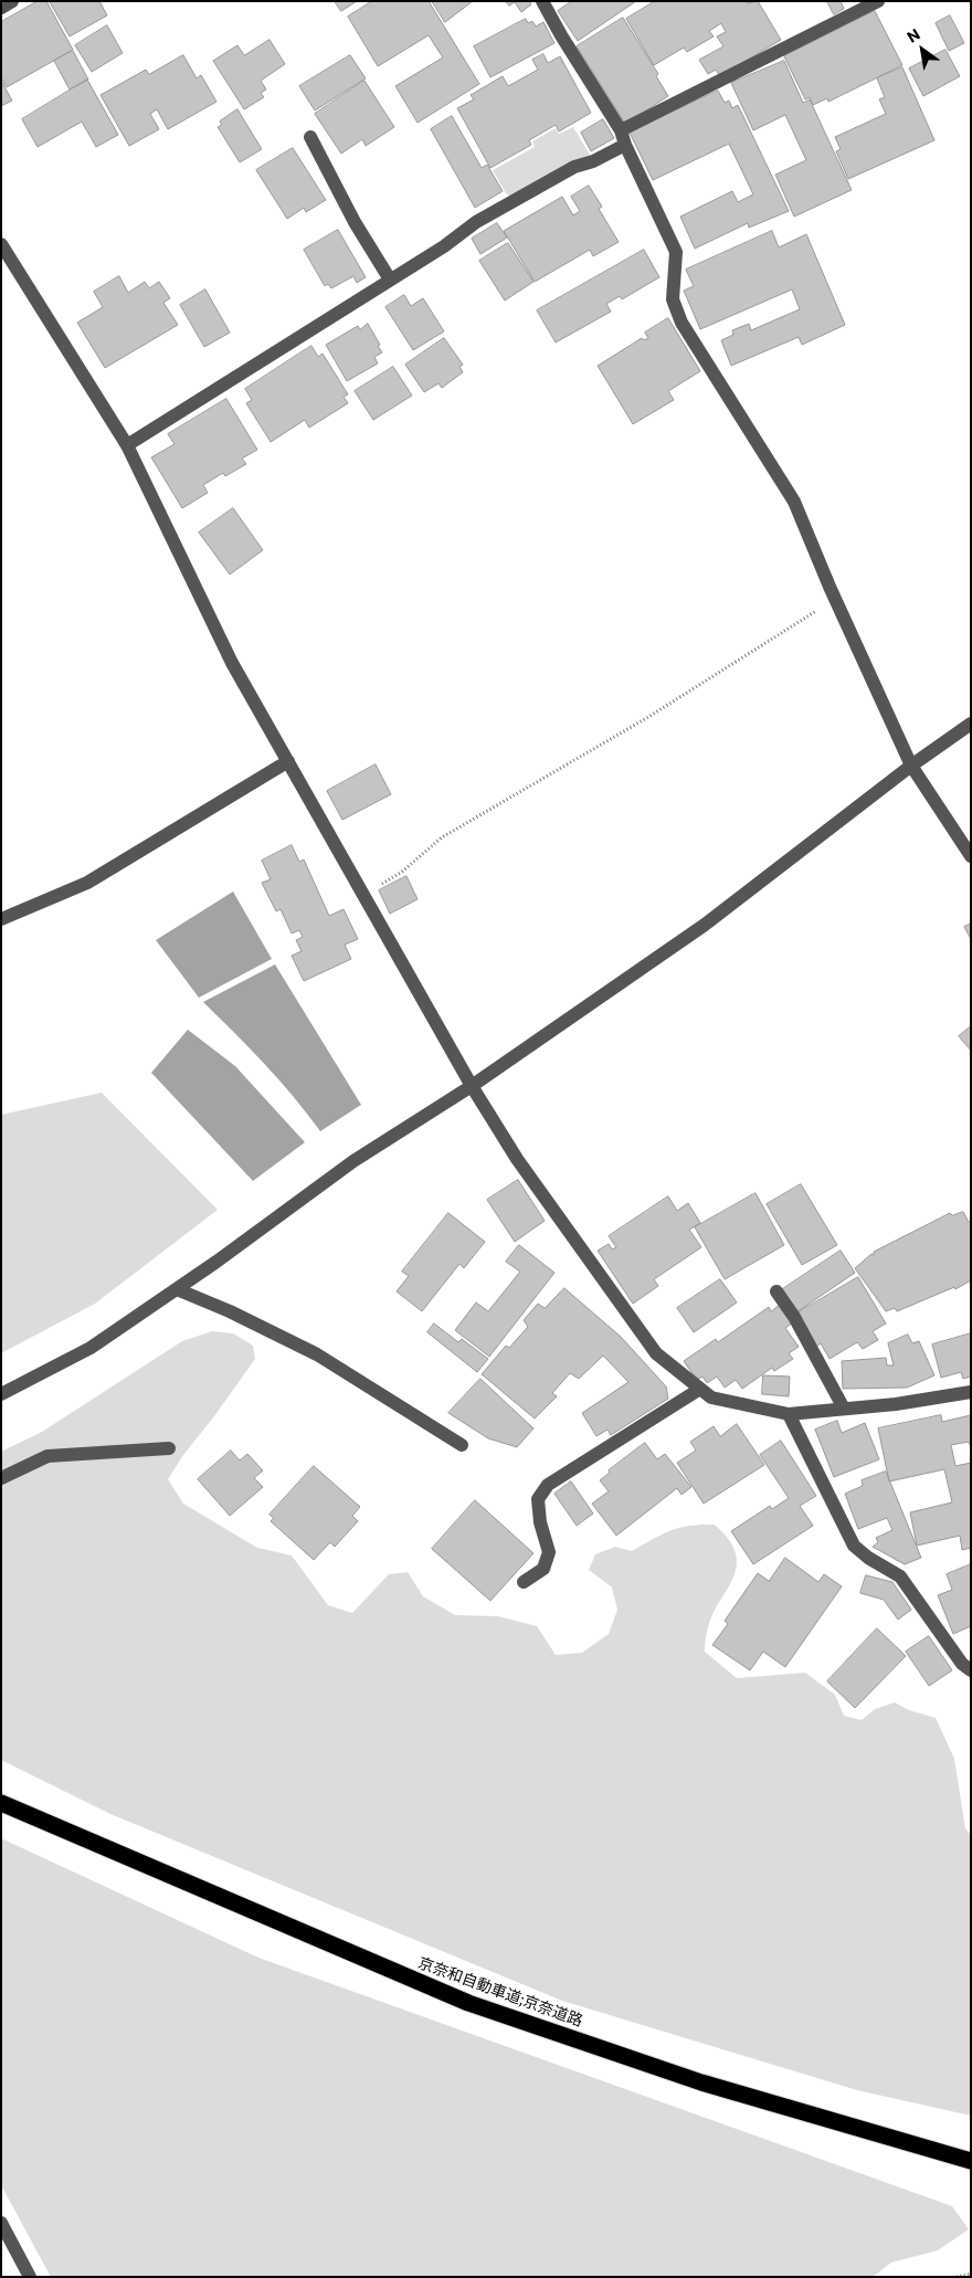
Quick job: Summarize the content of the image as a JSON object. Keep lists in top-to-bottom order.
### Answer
{
  "streets": {
    "highway": ["京奈和自動車道;京奈道路"]
  },
  "north": "top left"
}
